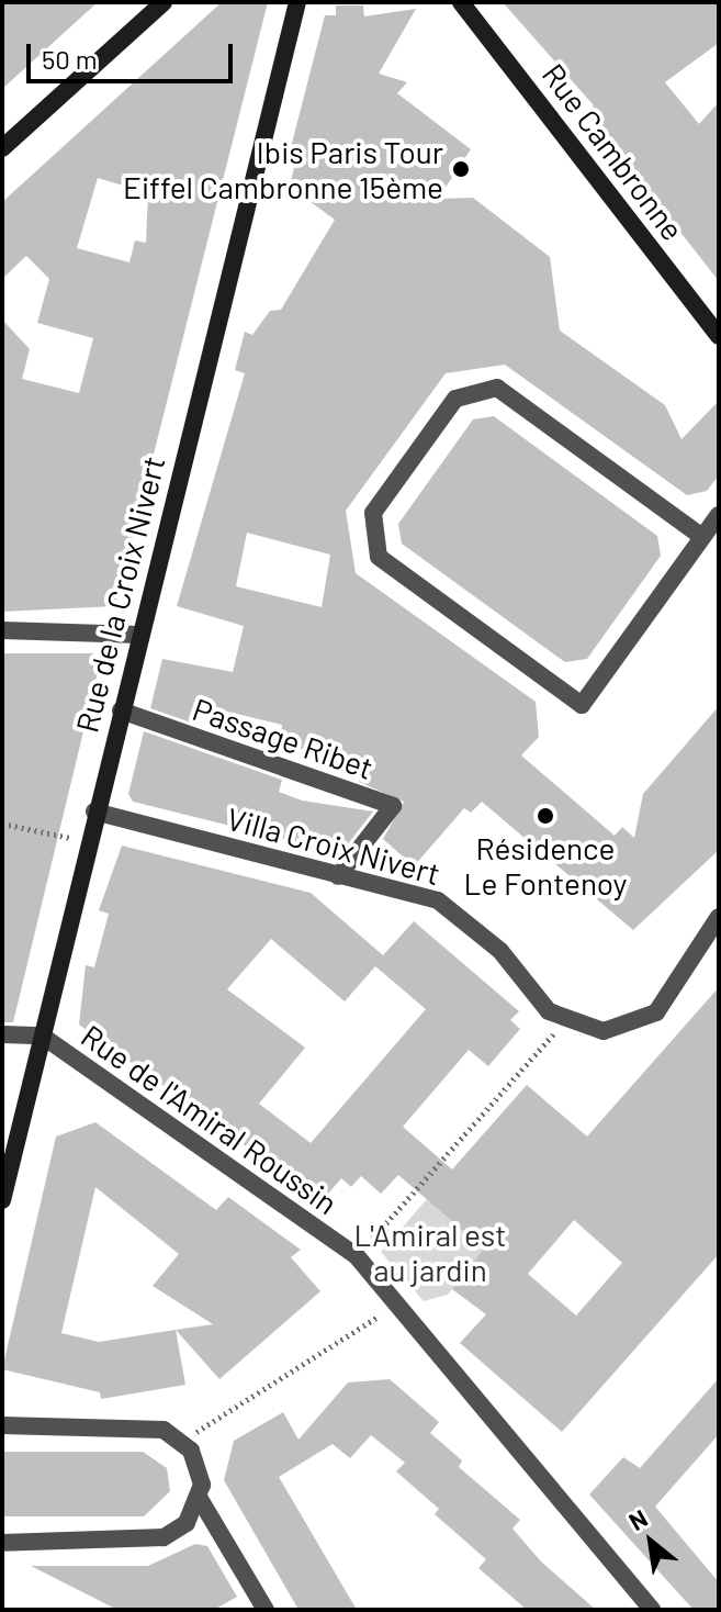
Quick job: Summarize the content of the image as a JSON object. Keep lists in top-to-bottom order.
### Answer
{
  "streets": {
    "street": [
      "Rue Cambronne",
      "Rue de la Croix Nivert",
      "Passage Ribet",
      "Villa Croix Nivert",
      "Rue de l'Amiral Roussin"
    ]
  },
  "crossings": [
    ["Rue de la Croix Nivert", "Passage Ribet"],
    ["Rue de la Croix Nivert", "Villa Croix Nivert"],
    ["Rue de la Croix Nivert", "Rue de l'Amiral Roussin"],
    ["Passage Ribet", "Villa Croix Nivert"]
  ],
  "parks": ["L'Amiral est au jardin"],
  "places": ["Ibis Paris Tour Eiffel Cambronne 15ème", "Résidence Le Fontenoy"],
  "scale_bar": "50 m",
  "north": "top left"
}
